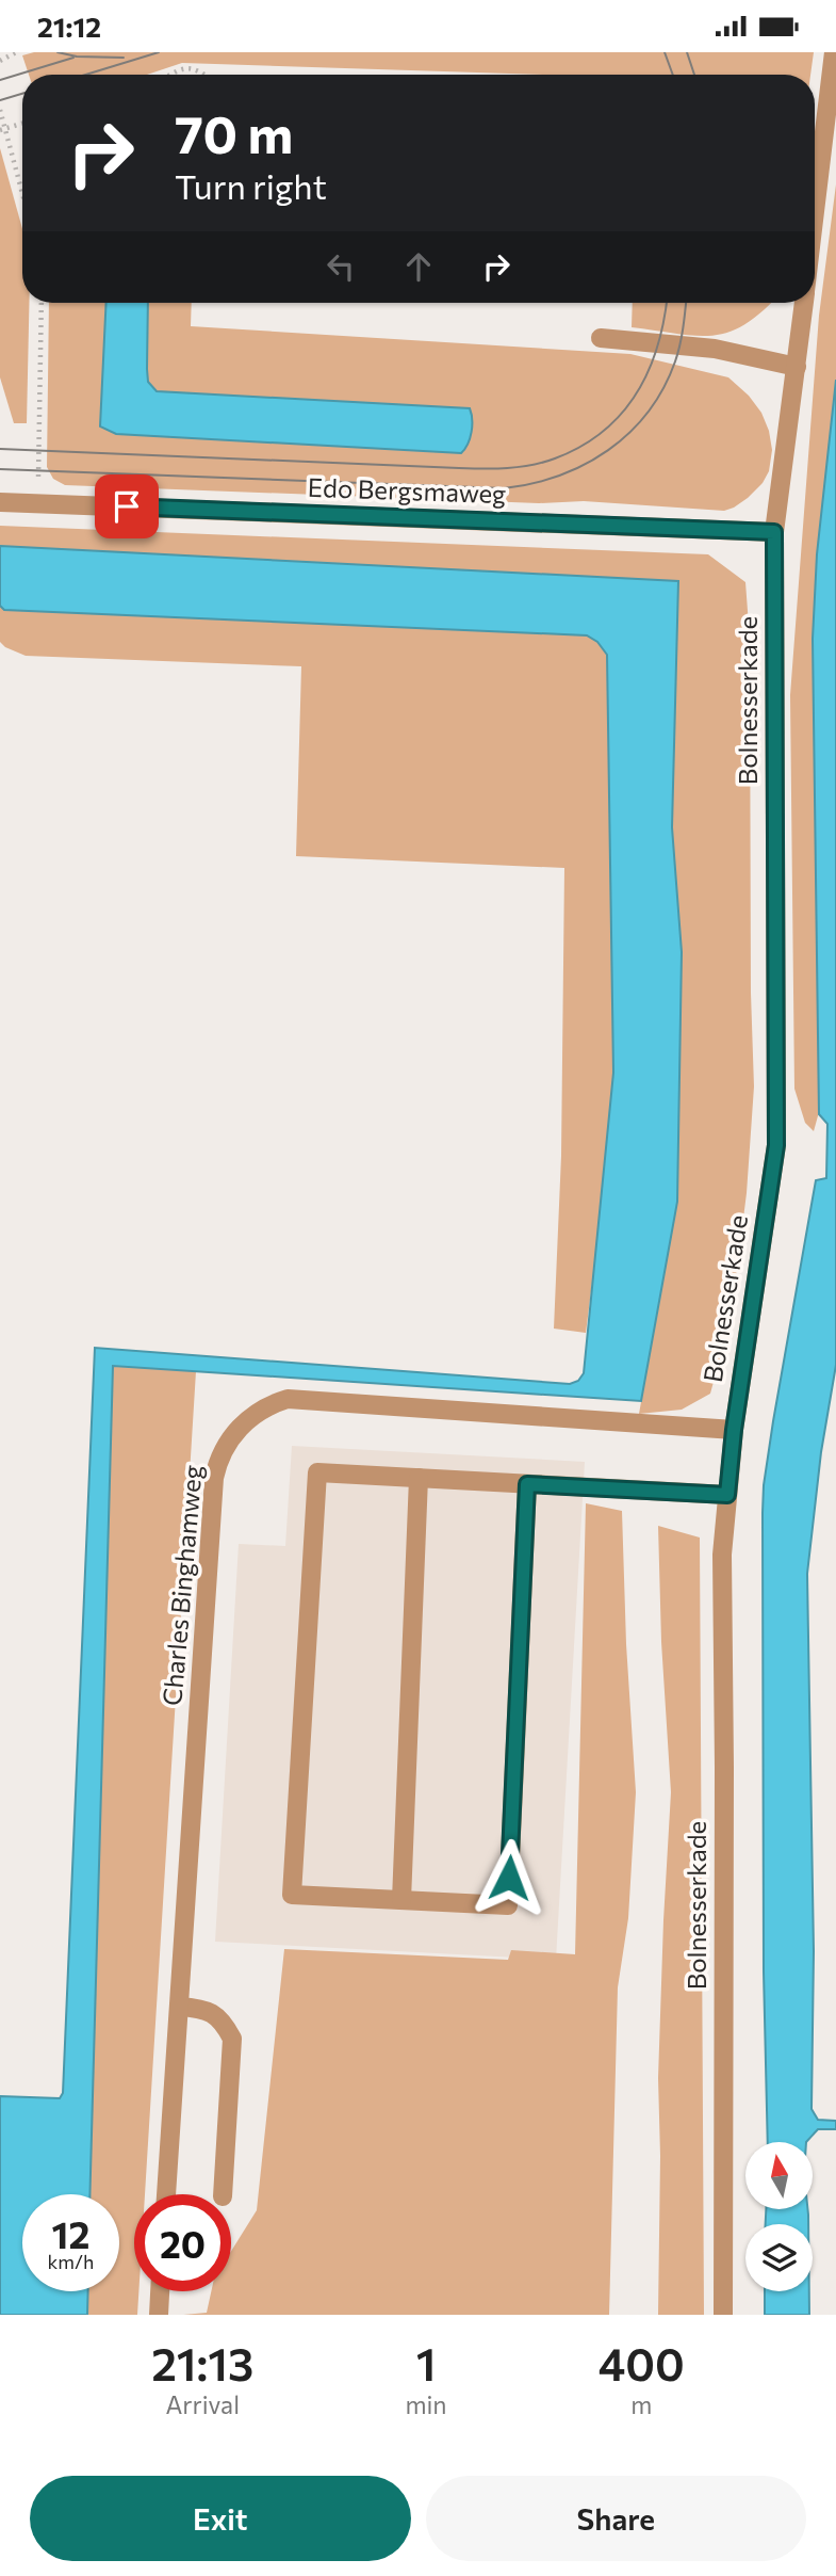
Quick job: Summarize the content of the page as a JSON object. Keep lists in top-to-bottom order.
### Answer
{
  "streets": {
    "street": ["Edo Bergsmaweg", "Bolnesserkade", "Charles Binghamweg"]
  },
  "crossings": [
    ["Edo Bergsmaweg", "Bolnesserkade"],
    ["Bolnesserkade", "Charles Binghamweg"]
  ],
  "north": "top",
  "page": {
    "status": "21:12",
    "turn": ["70 m", "Turn right"],
    "speed": "12 km/h",
    "limit": "20",
    "eta": [
      "21:13",
      "Arrival",
      "1",
      "min",
      "400",
      "m"
    ],
    "buttons": ["Exit", "Share"]
  }
}
